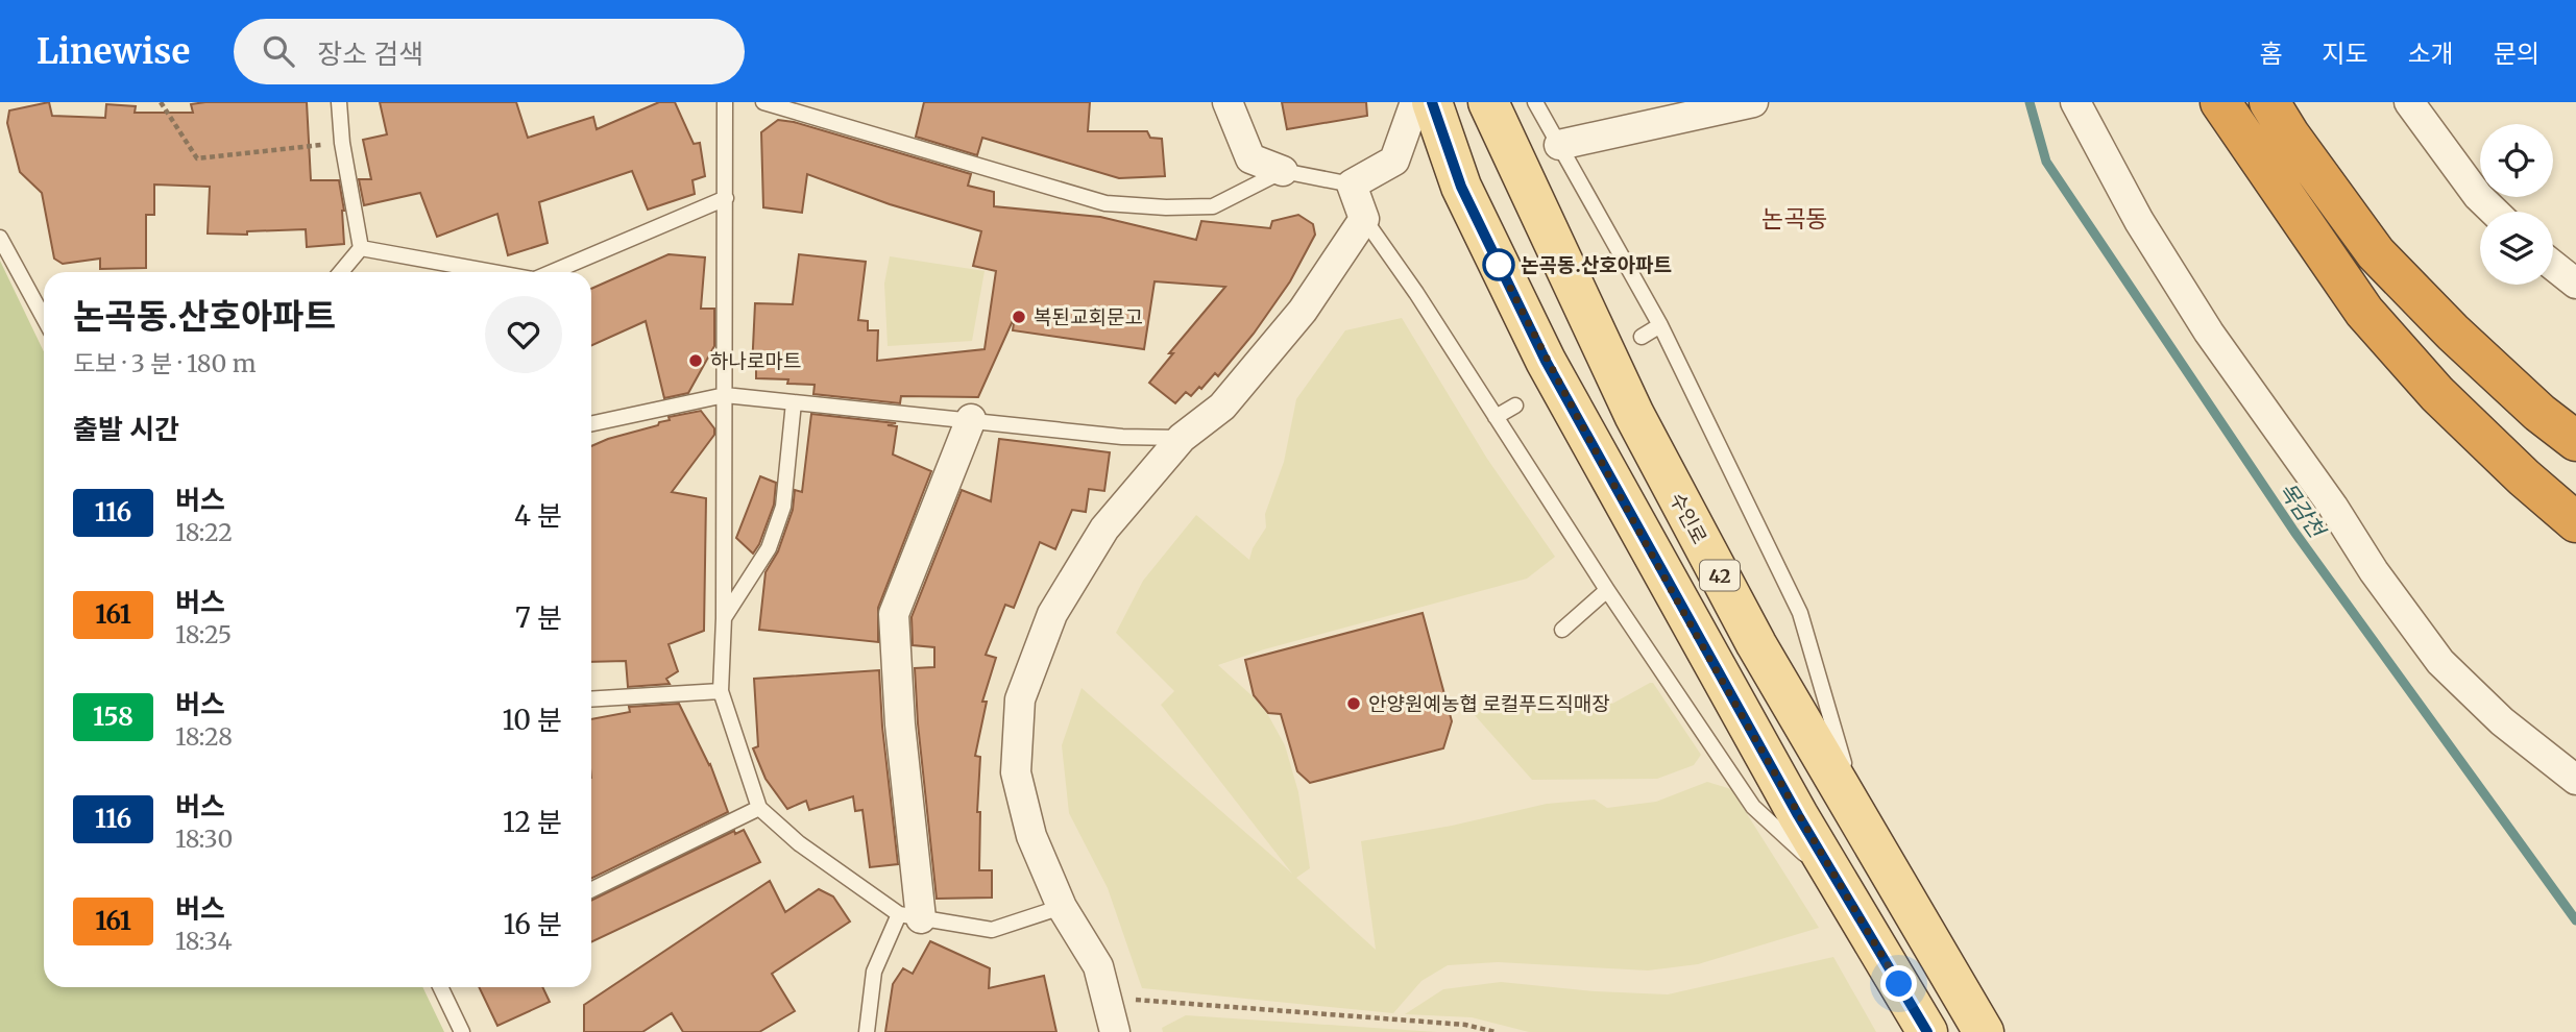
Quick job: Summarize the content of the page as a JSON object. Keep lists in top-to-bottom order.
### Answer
{
  "streets": {
    "main road": ["수인로", "42"]
  },
  "districts": ["논곡동"],
  "water": ["목감천"],
  "places": [
    "논곡동.산호아파트",
    "복된교회문고",
    "하나로마트",
    "안양원예농협 로컬푸드직매장"
  ],
  "lines": ["bus line 116"],
  "page": {
    "header": "Linewise",
    "search": "장소 검색",
    "nav": [
      "홈",
      "지도",
      "소개",
      "문의"
    ],
    "heading": [
      ["논곡동.산호아파트", "도보 · 3 분 · 180 m"],
      "출발 시간"
    ],
    "list": [
      {
        "mark": "116",
        "name": "버스",
        "note": "18:22",
        "value": "4 분"
      },
      {
        "mark": "161",
        "name": "버스",
        "note": "18:25",
        "value": "7 분"
      },
      {
        "mark": "158",
        "name": "버스",
        "note": "18:28",
        "value": "10 분"
      },
      {
        "mark": "116",
        "name": "버스",
        "note": "18:30",
        "value": "12 분"
      },
      {
        "mark": "161",
        "name": "버스",
        "note": "18:34",
        "value": "16 분"
      }
    ]
  }
}
